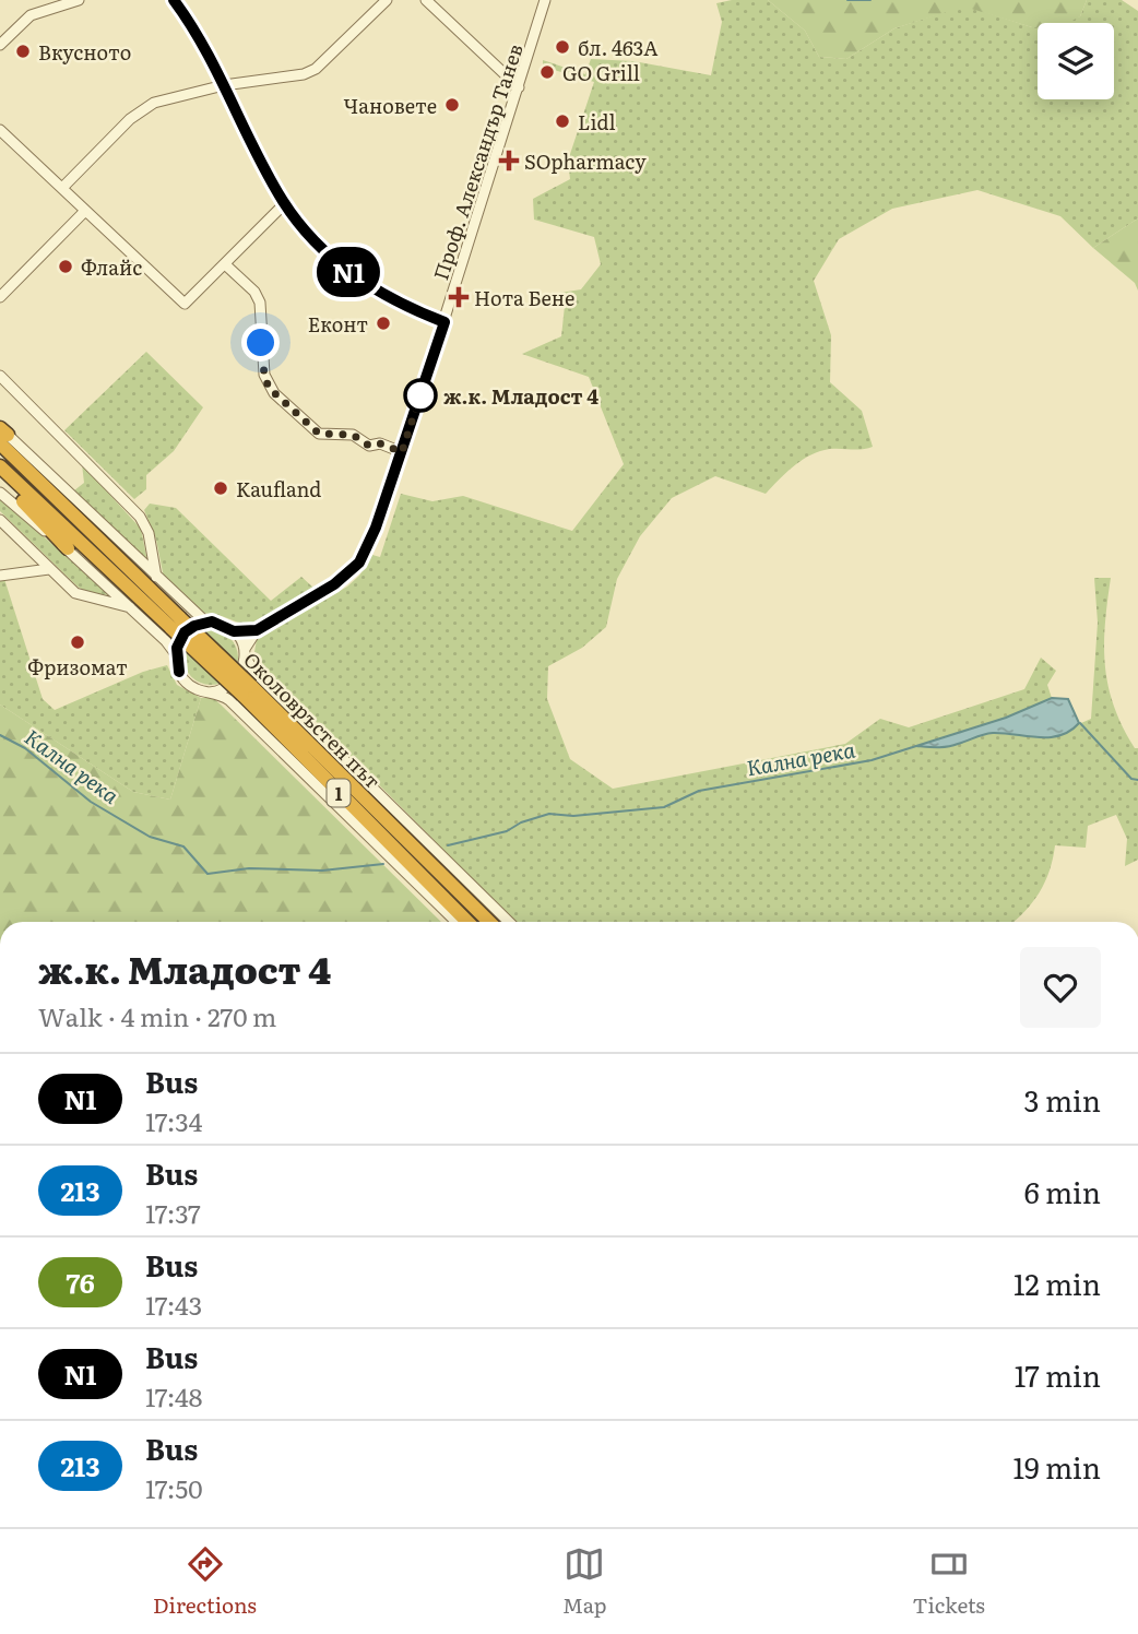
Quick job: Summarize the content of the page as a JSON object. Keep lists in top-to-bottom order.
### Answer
{
  "streets": {
    "highway": ["Околовръстен път", "1"],
    "street": ["Проф. Александър Танев"]
  },
  "crossings": [
    ["Проф. Александър Танев", "Околовръстен път"]
  ],
  "water": ["Кална река"],
  "places": {
    "other": [
      "бл. 463А",
      "Вкусното",
      "GO Grill",
      "Чановете",
      "Lidl",
      "Флайс",
      "Еконт",
      "ж.к. Младост 4",
      "Kaufland",
      "Фризомат"
    ],
    "health": ["SOpharmacy", "Нота Бене"]
  },
  "lines": ["bus line N1"],
  "page": {
    "on_map": "N1",
    "heading": ["ж.к. Младост 4", "Walk · 4 min · 270 m"],
    "list": [
      {
        "mark": "N1",
        "name": "Bus",
        "note": "17:34",
        "value": "3 min"
      },
      {
        "mark": "213",
        "name": "Bus",
        "note": "17:37",
        "value": "6 min"
      },
      {
        "mark": "76",
        "name": "Bus",
        "note": "17:43",
        "value": "12 min"
      },
      {
        "mark": "N1",
        "name": "Bus",
        "note": "17:48",
        "value": "17 min"
      },
      {
        "mark": "213",
        "name": "Bus",
        "note": "17:50",
        "value": "19 min"
      }
    ],
    "tabs": ["Directions", "Map", "Tickets"]
  }
}
